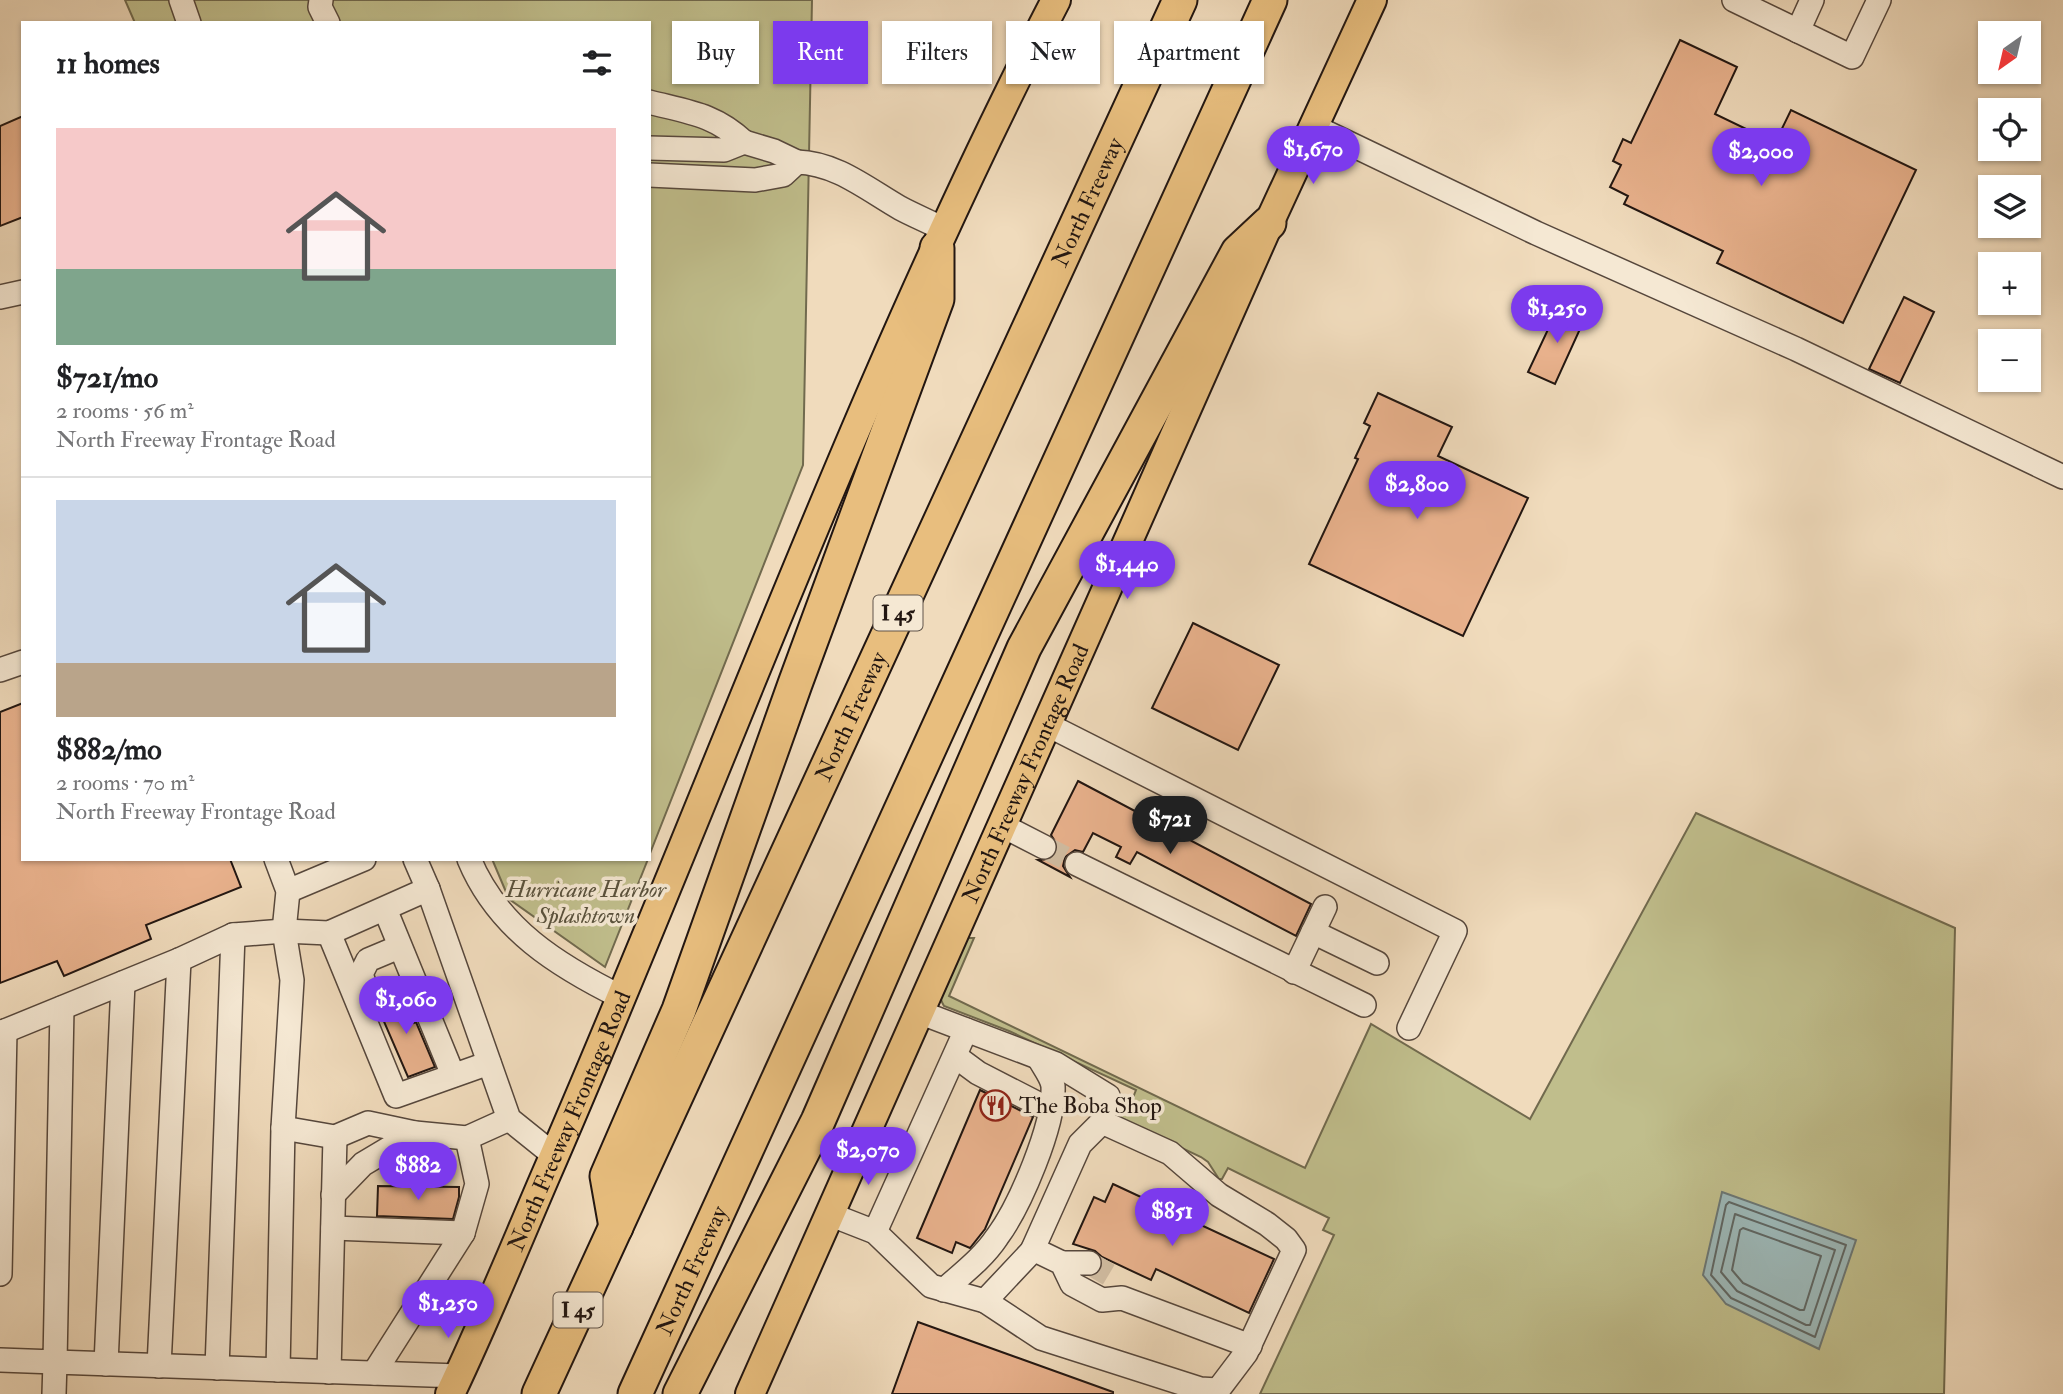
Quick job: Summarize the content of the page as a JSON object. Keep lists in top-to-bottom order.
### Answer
{
  "streets": {
    "highway": ["North Freeway", "I 45"],
    "main road": ["North Freeway Frontage Road"]
  },
  "parks": ["Hurricane Harbor Splashtown"],
  "places": {
    "restaurant": ["The Boba Shop"]
  },
  "north": "bottom left",
  "page": {
    "map_buttons": ["+", "−"],
    "chip": [
      "Buy",
      "Rent",
      "Filters",
      "New",
      "Apartment"
    ],
    "heading": "11 homes",
    "list": [
      {
        "name": "$721/mo",
        "note": "2 rooms · 56 m² · North Freeway Frontage Road"
      },
      {
        "name": "$882/mo",
        "note": "2 rooms · 70 m² · North Freeway Frontage Road"
      }
    ],
    "price": [
      "$1,670",
      "$2,000",
      "$1,250",
      "$2,800",
      "$1,440",
      "$721",
      "$1,060",
      "$2,070",
      "$882",
      "$851",
      "$1,250"
    ]
  }
}
